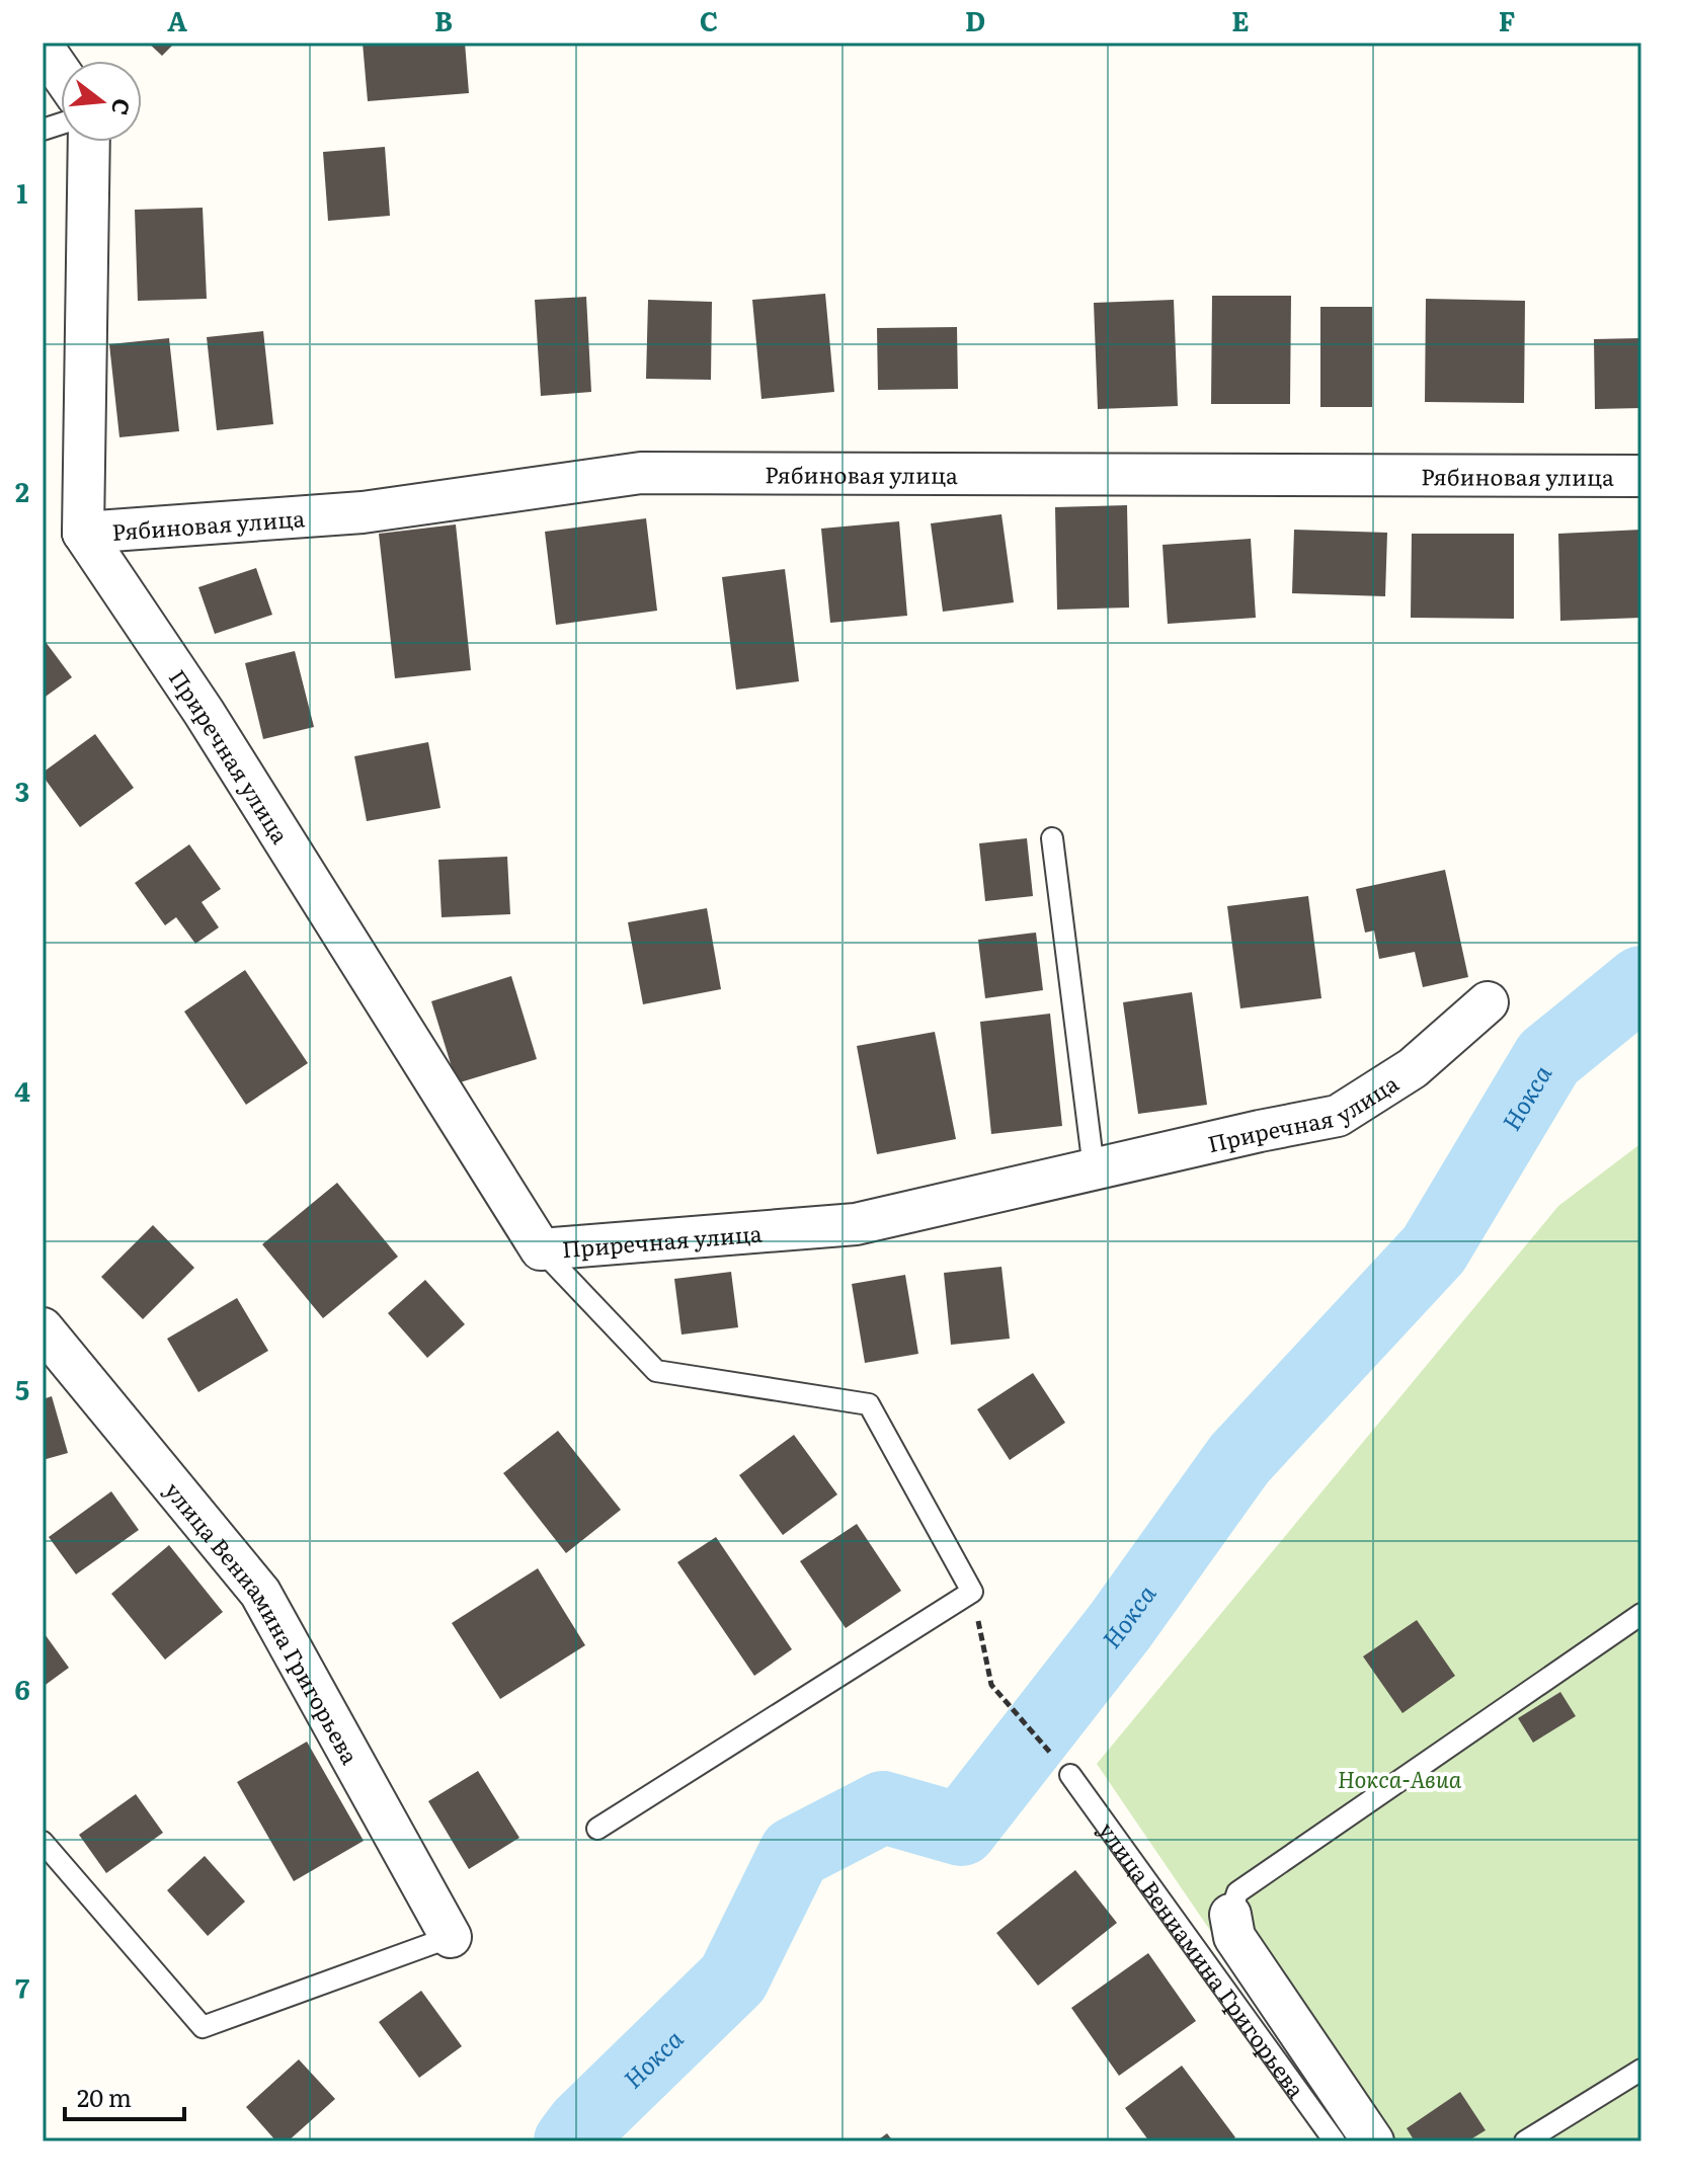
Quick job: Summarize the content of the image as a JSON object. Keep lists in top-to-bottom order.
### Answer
{
  "streets": {
    "street": ["Рябиновая улица", "Приречная улица", "улица Вениамина Григорьева"]
  },
  "crossings": [
    ["Рябиновая улица", "Приречная улица"]
  ],
  "water": ["Нокса"],
  "parks": ["Нокса-Авиа"],
  "scale_bar": "20 m",
  "north": "right",
  "grid": {
    "columns": [
      "A",
      "B",
      "C",
      "D",
      "E",
      "F"
    ],
    "rows": [
      "1",
      "2",
      "3",
      "4",
      "5",
      "6",
      "7"
    ]
  }
}
